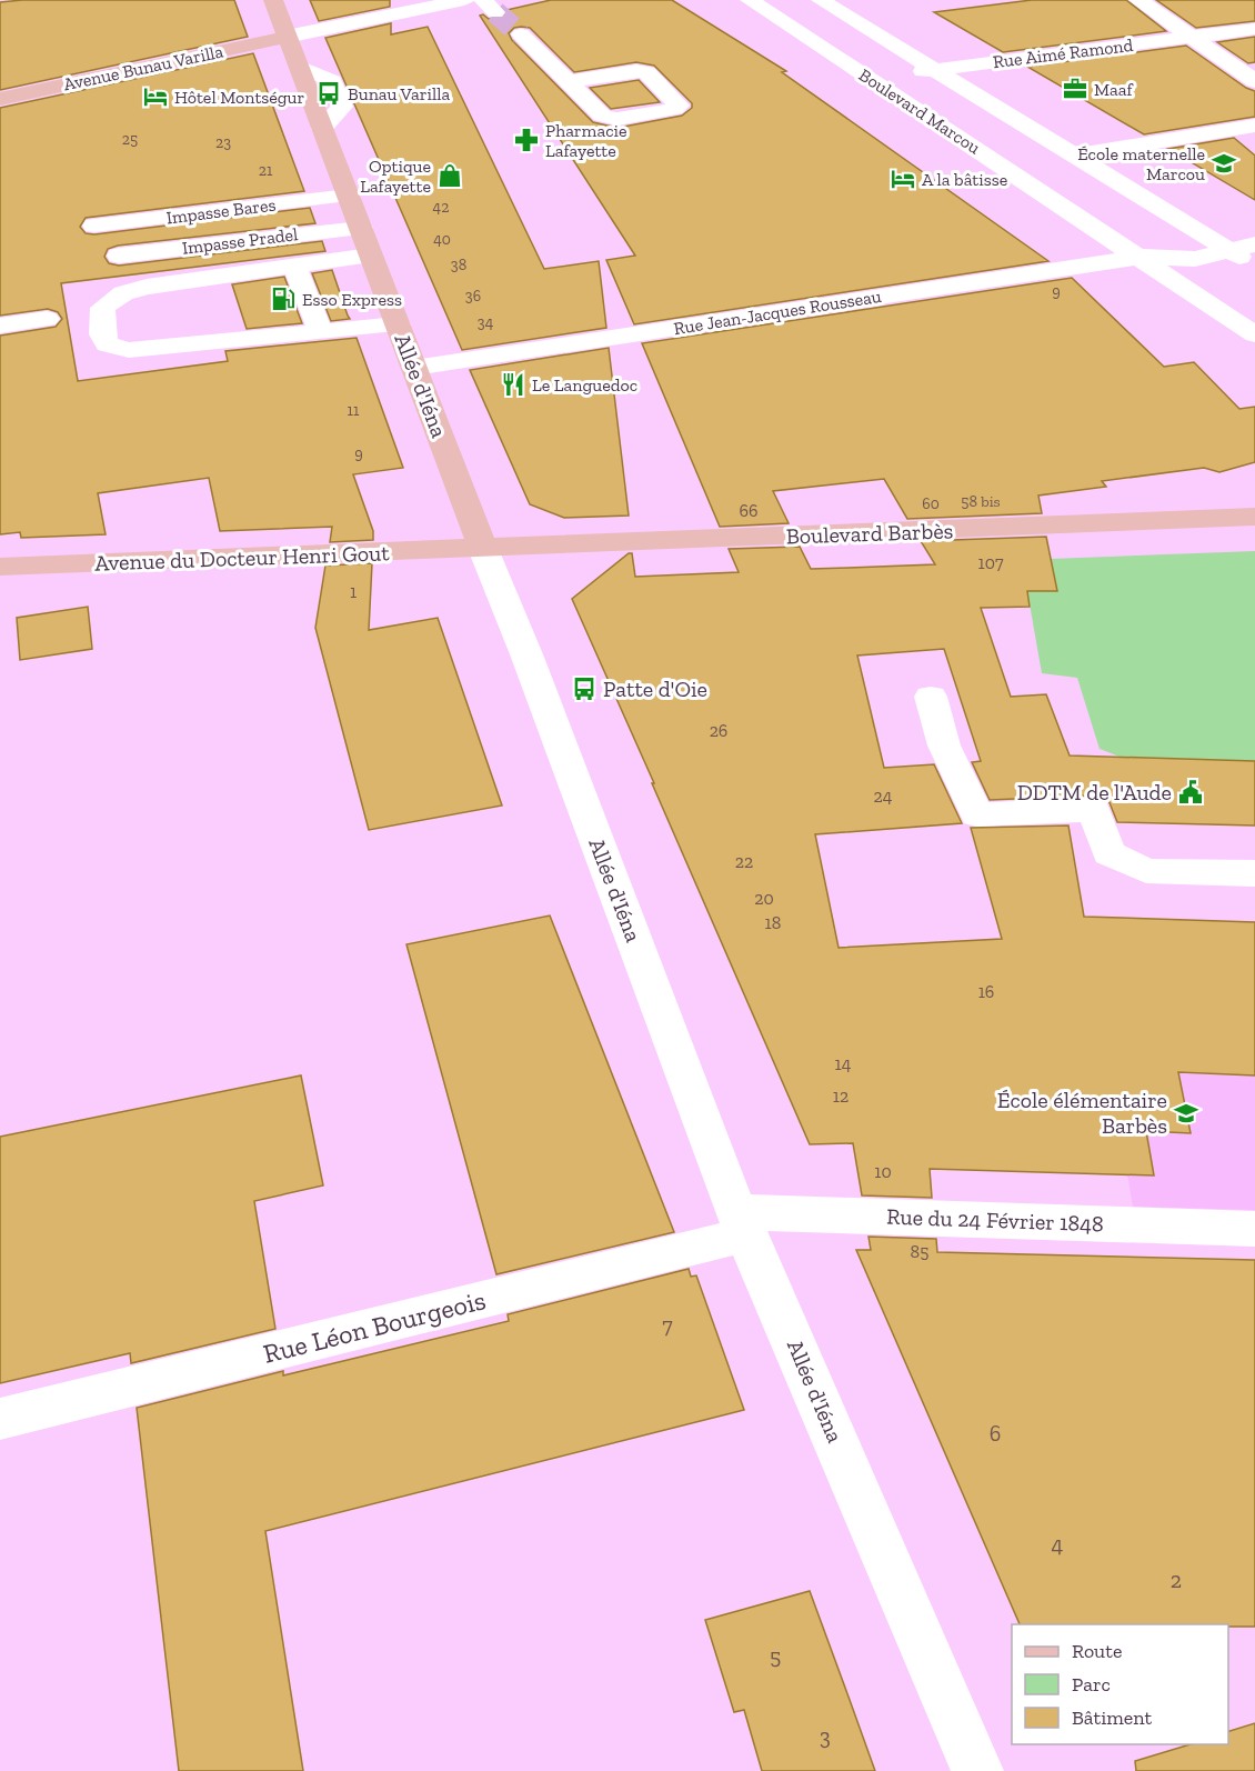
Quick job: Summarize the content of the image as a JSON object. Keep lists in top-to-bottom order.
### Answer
{
  "streets": {
    "main road": [
      "Avenue Bunau Varilla",
      "Allée d'Iéna",
      "Boulevard Barbès",
      "Avenue du Docteur Henri Gout"
    ],
    "street": [
      "Rue Aimé Ramond",
      "Boulevard Marcou",
      "Impasse Bares",
      "Impasse Pradel",
      "Rue Jean-Jacques Rousseau",
      "Rue du 24 Février 1848",
      "Rue Léon Bourgeois"
    ]
  },
  "crossings": [
    ["Rue Aimé Ramond", "Boulevard Marcou"],
    ["Avenue Bunau Varilla", "Allée d'Iéna"],
    ["Boulevard Marcou", "Rue Jean-Jacques Rousseau"],
    ["Impasse Bares", "Allée d'Iéna"],
    ["Impasse Pradel", "Allée d'Iéna"],
    ["Rue Jean-Jacques Rousseau", "Allée d'Iéna"],
    ["Allée d'Iéna", "Boulevard Barbès"],
    ["Allée d'Iéna", "Avenue du Docteur Henri Gout"],
    ["Allée d'Iéna", "Rue du 24 Février 1848"],
    ["Allée d'Iéna", "Rue Léon Bourgeois"],
    ["Boulevard Barbès", "Avenue du Docteur Henri Gout"],
    ["Rue du 24 Février 1848", "Rue Léon Bourgeois"]
  ],
  "places": {
    "office": ["Maaf"],
    "bus stop": ["Bunau Varilla", "Patte d'Oie"],
    "hotel": ["Hôtel Montségur", "A la bâtisse"],
    "pharmacy": ["Pharmacie Lafayette"],
    "school or university": ["École maternelle Marcou", "École élémentaire Barbès"],
    "shop": ["Optique Lafayette"],
    "fuel station": ["Esso Express"],
    "restaurant": ["Le Languedoc"],
    "public building": ["DDTM de l'Aude"]
  },
  "house_numbers": [
    "25",
    "23",
    "21",
    "42",
    "40",
    "38",
    "9",
    "36",
    "34",
    "11",
    "9",
    "58 bis",
    "60",
    "66",
    "107",
    "1",
    "26",
    "24",
    "22",
    "20",
    "18",
    "16",
    "14",
    "12",
    "10",
    "85",
    "7",
    "6",
    "4",
    "2",
    "5",
    "3"
  ],
  "legend": ["Route", "Parc", "Bâtiment"]
}
